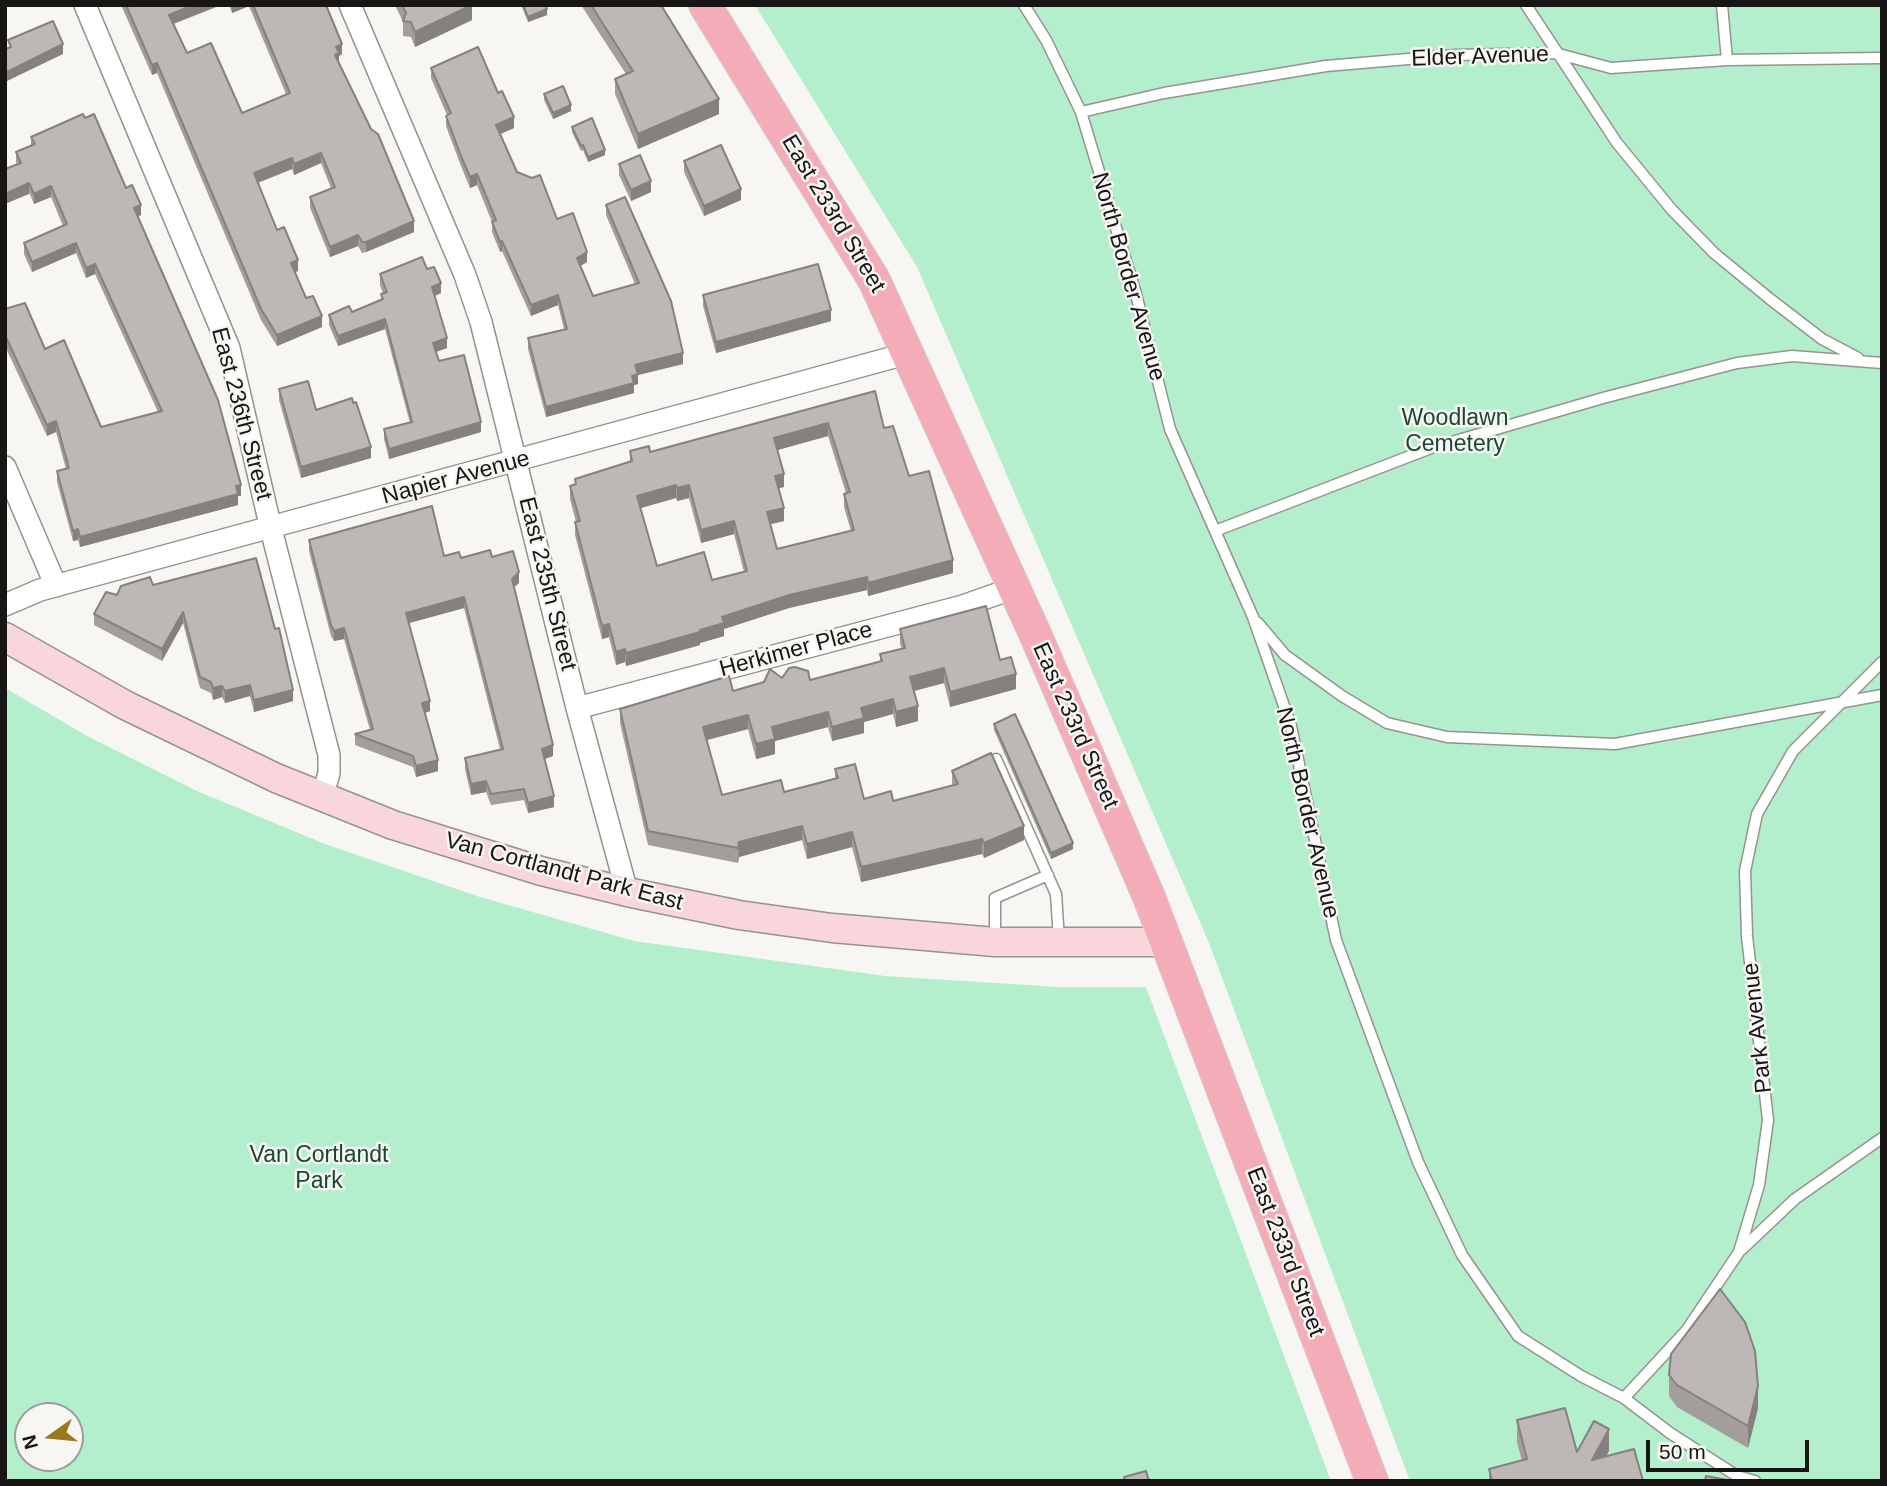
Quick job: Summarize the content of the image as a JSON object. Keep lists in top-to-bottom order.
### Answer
{
  "streets": {
    "main road": ["East 233rd Street"],
    "street": [
      "East 236th Street",
      "Napier Avenue",
      "East 235th Street",
      "Herkimer Place",
      "Van Cortlandt Park East"
    ],
    "lane": ["Elder Avenue", "North Border Avenue", "Park Avenue"]
  },
  "crossings": [
    ["Elder Avenue", "North Border Avenue"],
    ["East 233rd Street", "Napier Avenue"],
    ["East 233rd Street", "Herkimer Place"],
    ["East 233rd Street", "Van Cortlandt Park East"],
    ["North Border Avenue", "Park Avenue"],
    ["East 236th Street", "Napier Avenue"],
    ["East 236th Street", "Van Cortlandt Park East"],
    ["Napier Avenue", "East 235th Street"],
    ["East 235th Street", "Herkimer Place"],
    ["East 235th Street", "Van Cortlandt Park East"]
  ],
  "parks": ["Woodlawn Cemetery", "Van Cortlandt Park"],
  "scale_bar": "50 m",
  "north": "left"
}
